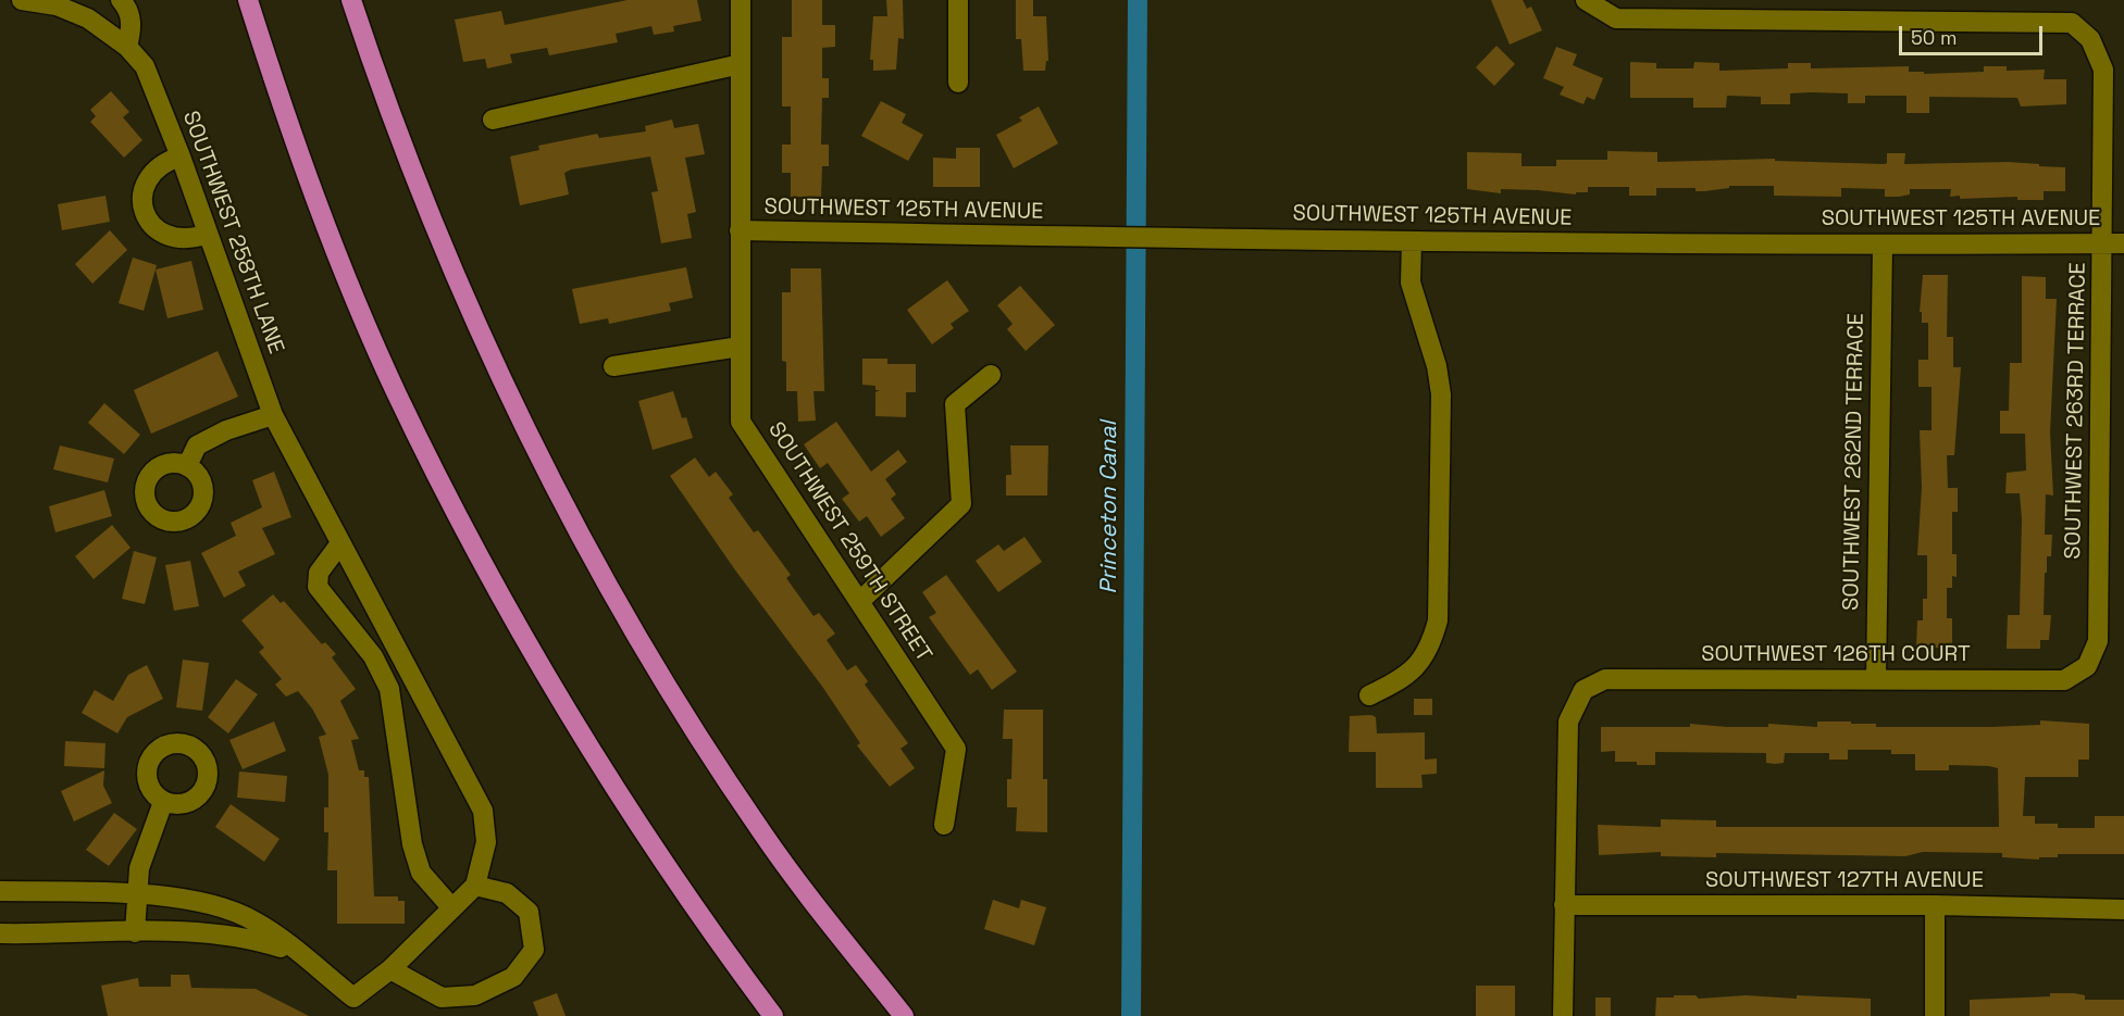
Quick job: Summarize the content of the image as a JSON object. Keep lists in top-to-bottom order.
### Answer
{
  "streets": {
    "street": [
      "SOUTHWEST 125TH AVENUE",
      "SOUTHWEST 258TH LANE",
      "SOUTHWEST 263RD TERRACE",
      "SOUTHWEST 262ND TERRACE",
      "SOUTHWEST 259TH STREET",
      "SOUTHWEST 126TH COURT",
      "SOUTHWEST 127TH AVENUE"
    ]
  },
  "crossings": [
    ["SOUTHWEST 125TH AVENUE", "SOUTHWEST 263RD TERRACE"],
    ["SOUTHWEST 125TH AVENUE", "SOUTHWEST 262ND TERRACE"],
    ["SOUTHWEST 125TH AVENUE", "SOUTHWEST 259TH STREET"],
    ["SOUTHWEST 263RD TERRACE", "SOUTHWEST 126TH COURT"],
    ["SOUTHWEST 262ND TERRACE", "SOUTHWEST 126TH COURT"],
    ["SOUTHWEST 126TH COURT", "SOUTHWEST 127TH AVENUE"]
  ],
  "water": ["Princeton Canal"],
  "scale_bar": "50 m"
}
